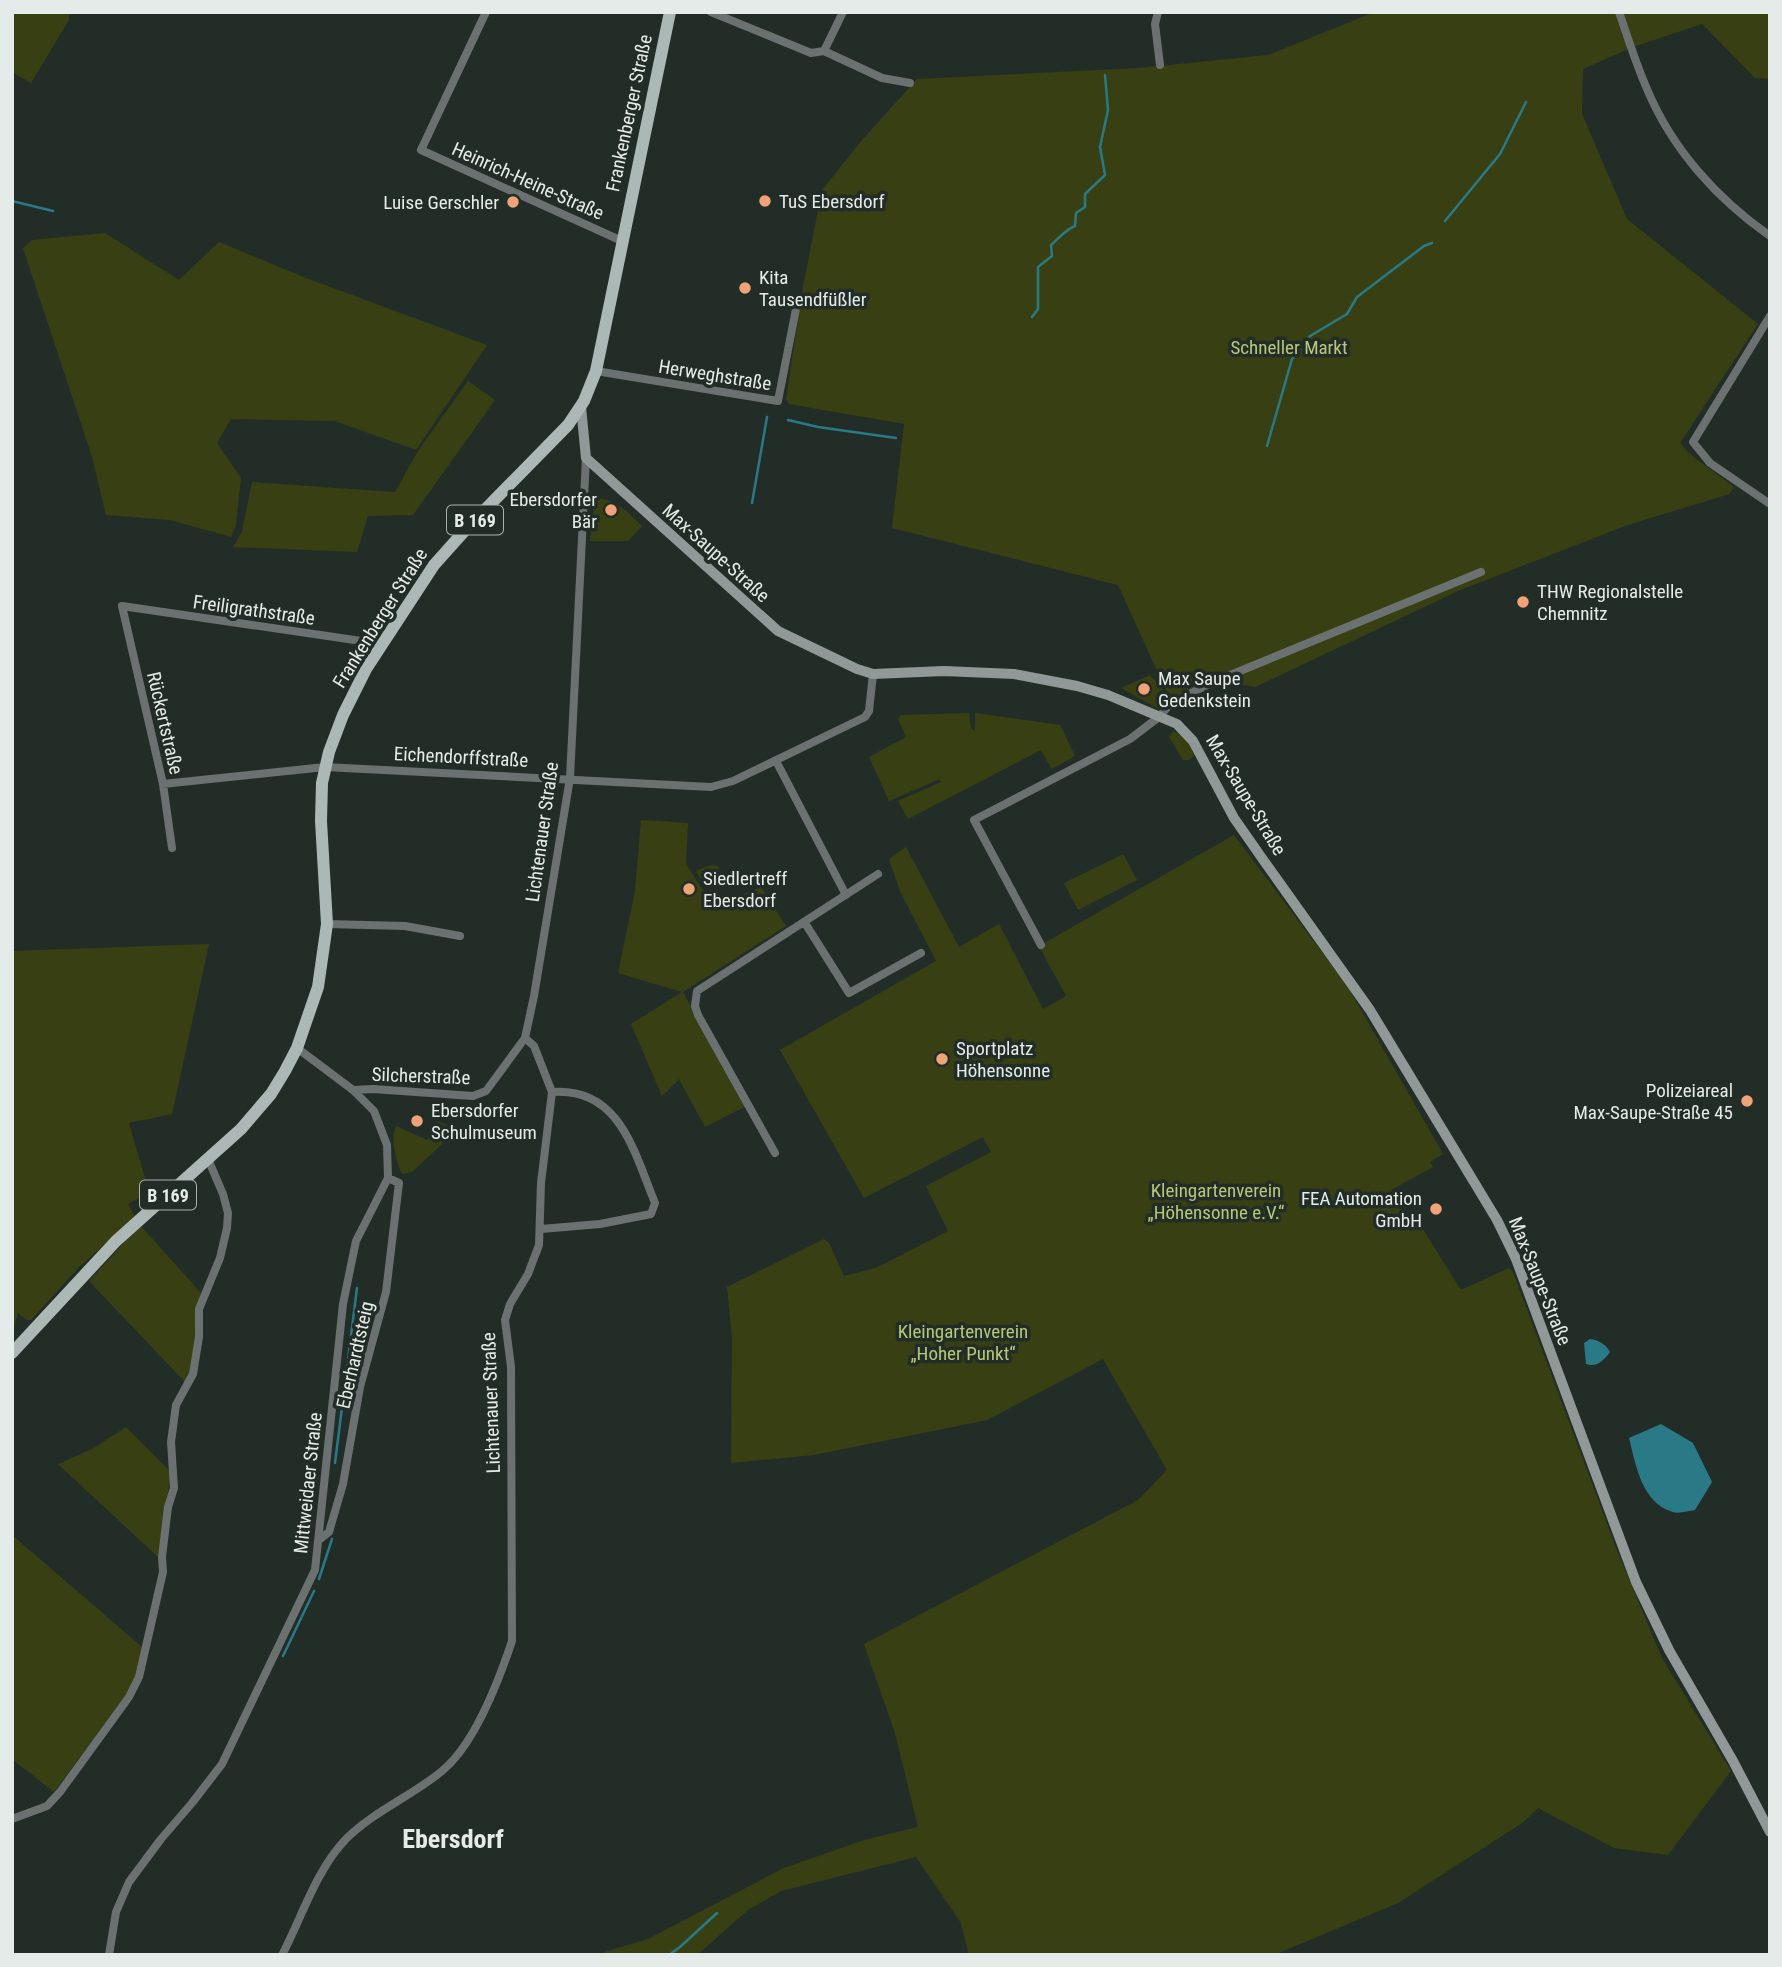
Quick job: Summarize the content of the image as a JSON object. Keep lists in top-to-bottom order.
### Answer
{
  "streets": {
    "main road": ["Frankenberger Straße", "B 169"],
    "street": [
      "Heinrich-Heine-Straße",
      "Herweghstraße",
      "Max-Saupe-Straße",
      "Freiligrathstraße",
      "Rückertstraße",
      "Eichendorffstraße",
      "Lichtenauer Straße",
      "Silcherstraße",
      "Eberhardtsteig",
      "Mittweidaer Straße"
    ]
  },
  "crossings": [
    ["Frankenberger Straße", "Heinrich-Heine-Straße"],
    ["Frankenberger Straße", "Herweghstraße"],
    ["Frankenberger Straße", "Freiligrathstraße"],
    ["Frankenberger Straße", "Eichendorffstraße"],
    ["Frankenberger Straße", "Lichtenauer Straße"],
    ["Max-Saupe-Straße", "Eichendorffstraße"],
    ["Max-Saupe-Straße", "Lichtenauer Straße"],
    ["Freiligrathstraße", "Rückertstraße"],
    ["Rückertstraße", "Eichendorffstraße"],
    ["Eichendorffstraße", "Lichtenauer Straße"],
    ["Lichtenauer Straße", "Silcherstraße"],
    ["Eberhardtsteig", "Mittweidaer Straße"]
  ],
  "districts": ["Ebersdorf"],
  "parks": ["Schneller Markt", "Kleingartenverein „Höhensonne e.V.“", "Kleingartenverein „Hoher Punkt“"],
  "places": [
    "TuS Ebersdorf",
    "Luise Gerschler",
    "Kita Tausendfüßler",
    "Ebersdorfer Bär",
    "THW Regionalstelle Chemnitz",
    "Max Saupe Gedenkstein",
    "Siedlertreff Ebersdorf",
    "Sportplatz Höhensonne",
    "Polizeiareal Max-Saupe-Straße 45",
    "Ebersdorfer Schulmuseum",
    "FEA Automation GmbH"
  ]
}
